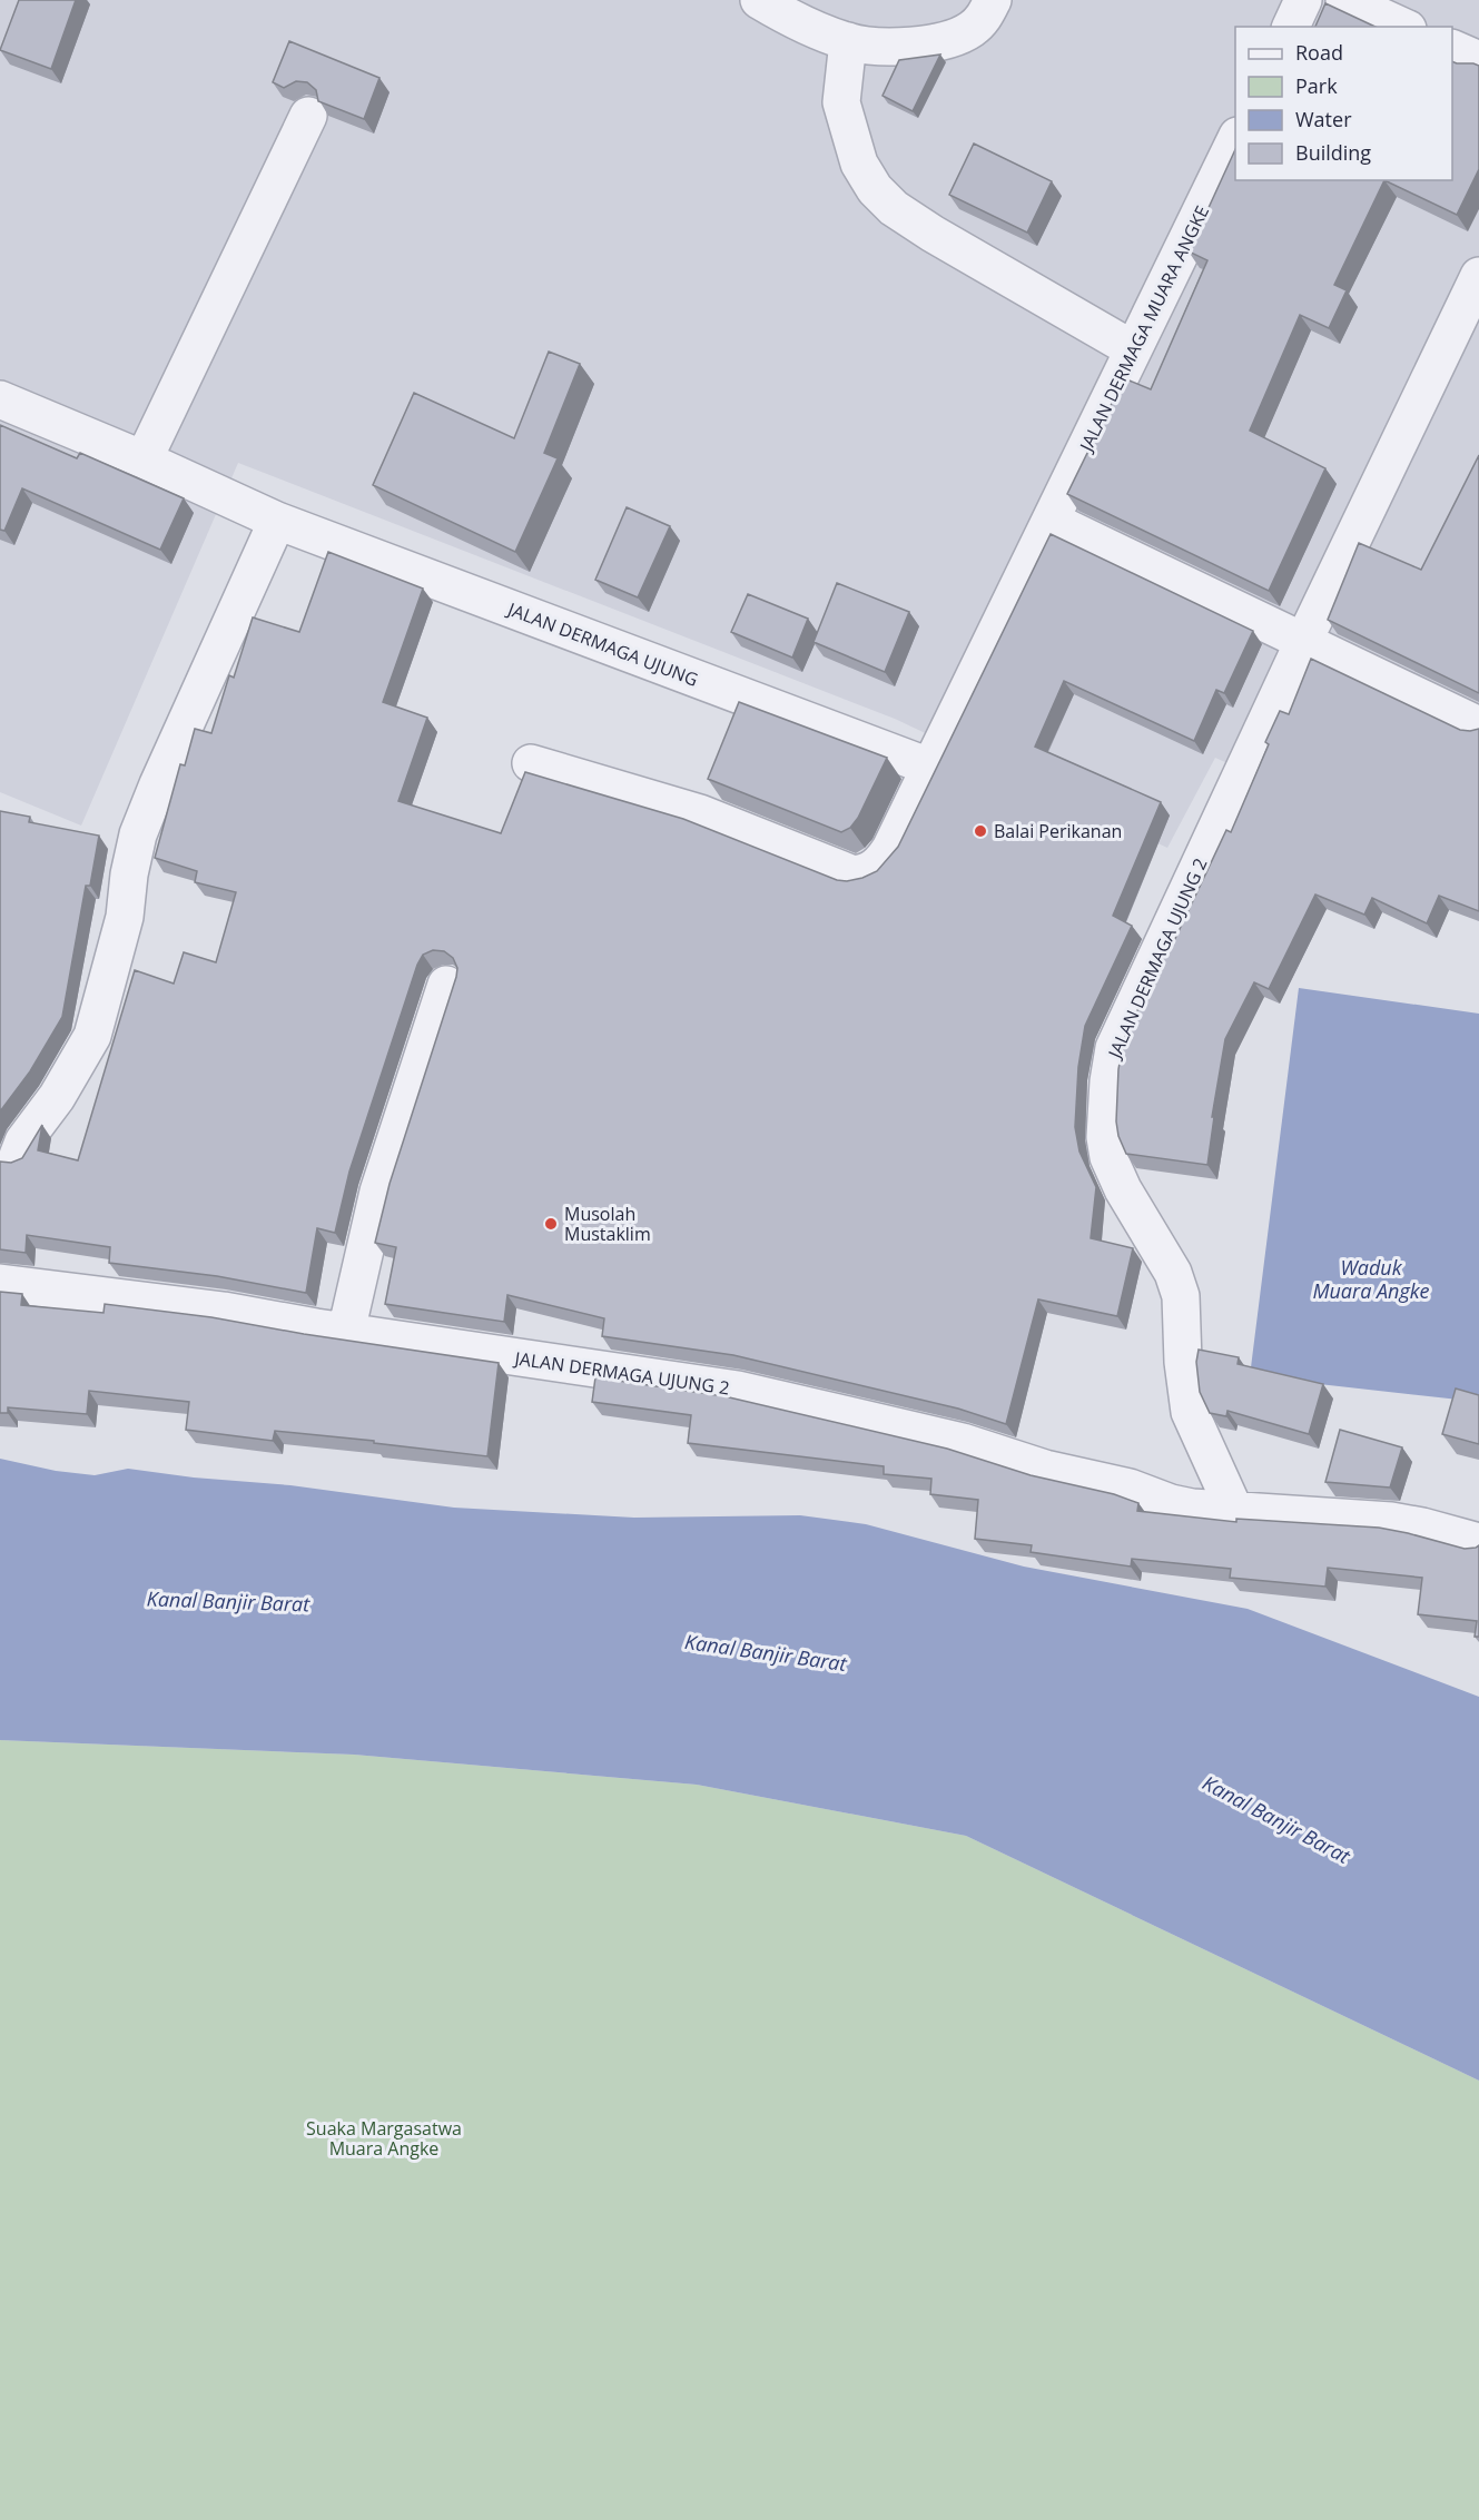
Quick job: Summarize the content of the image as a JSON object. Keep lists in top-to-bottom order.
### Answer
{
  "streets": {
    "street": ["JALAN DERMAGA MUARA ANGKE", "JALAN DERMAGA UJUNG", "JALAN DERMAGA UJUNG 2"]
  },
  "water": ["Waduk Muara Angke", "Kanal Banjir Barat"],
  "parks": ["Suaka Margasatwa Muara Angke"],
  "places": ["Balai Perikanan", "Musolah Mustaklim"],
  "legend": [
    "Road",
    "Park",
    "Water",
    "Building"
  ]
}
